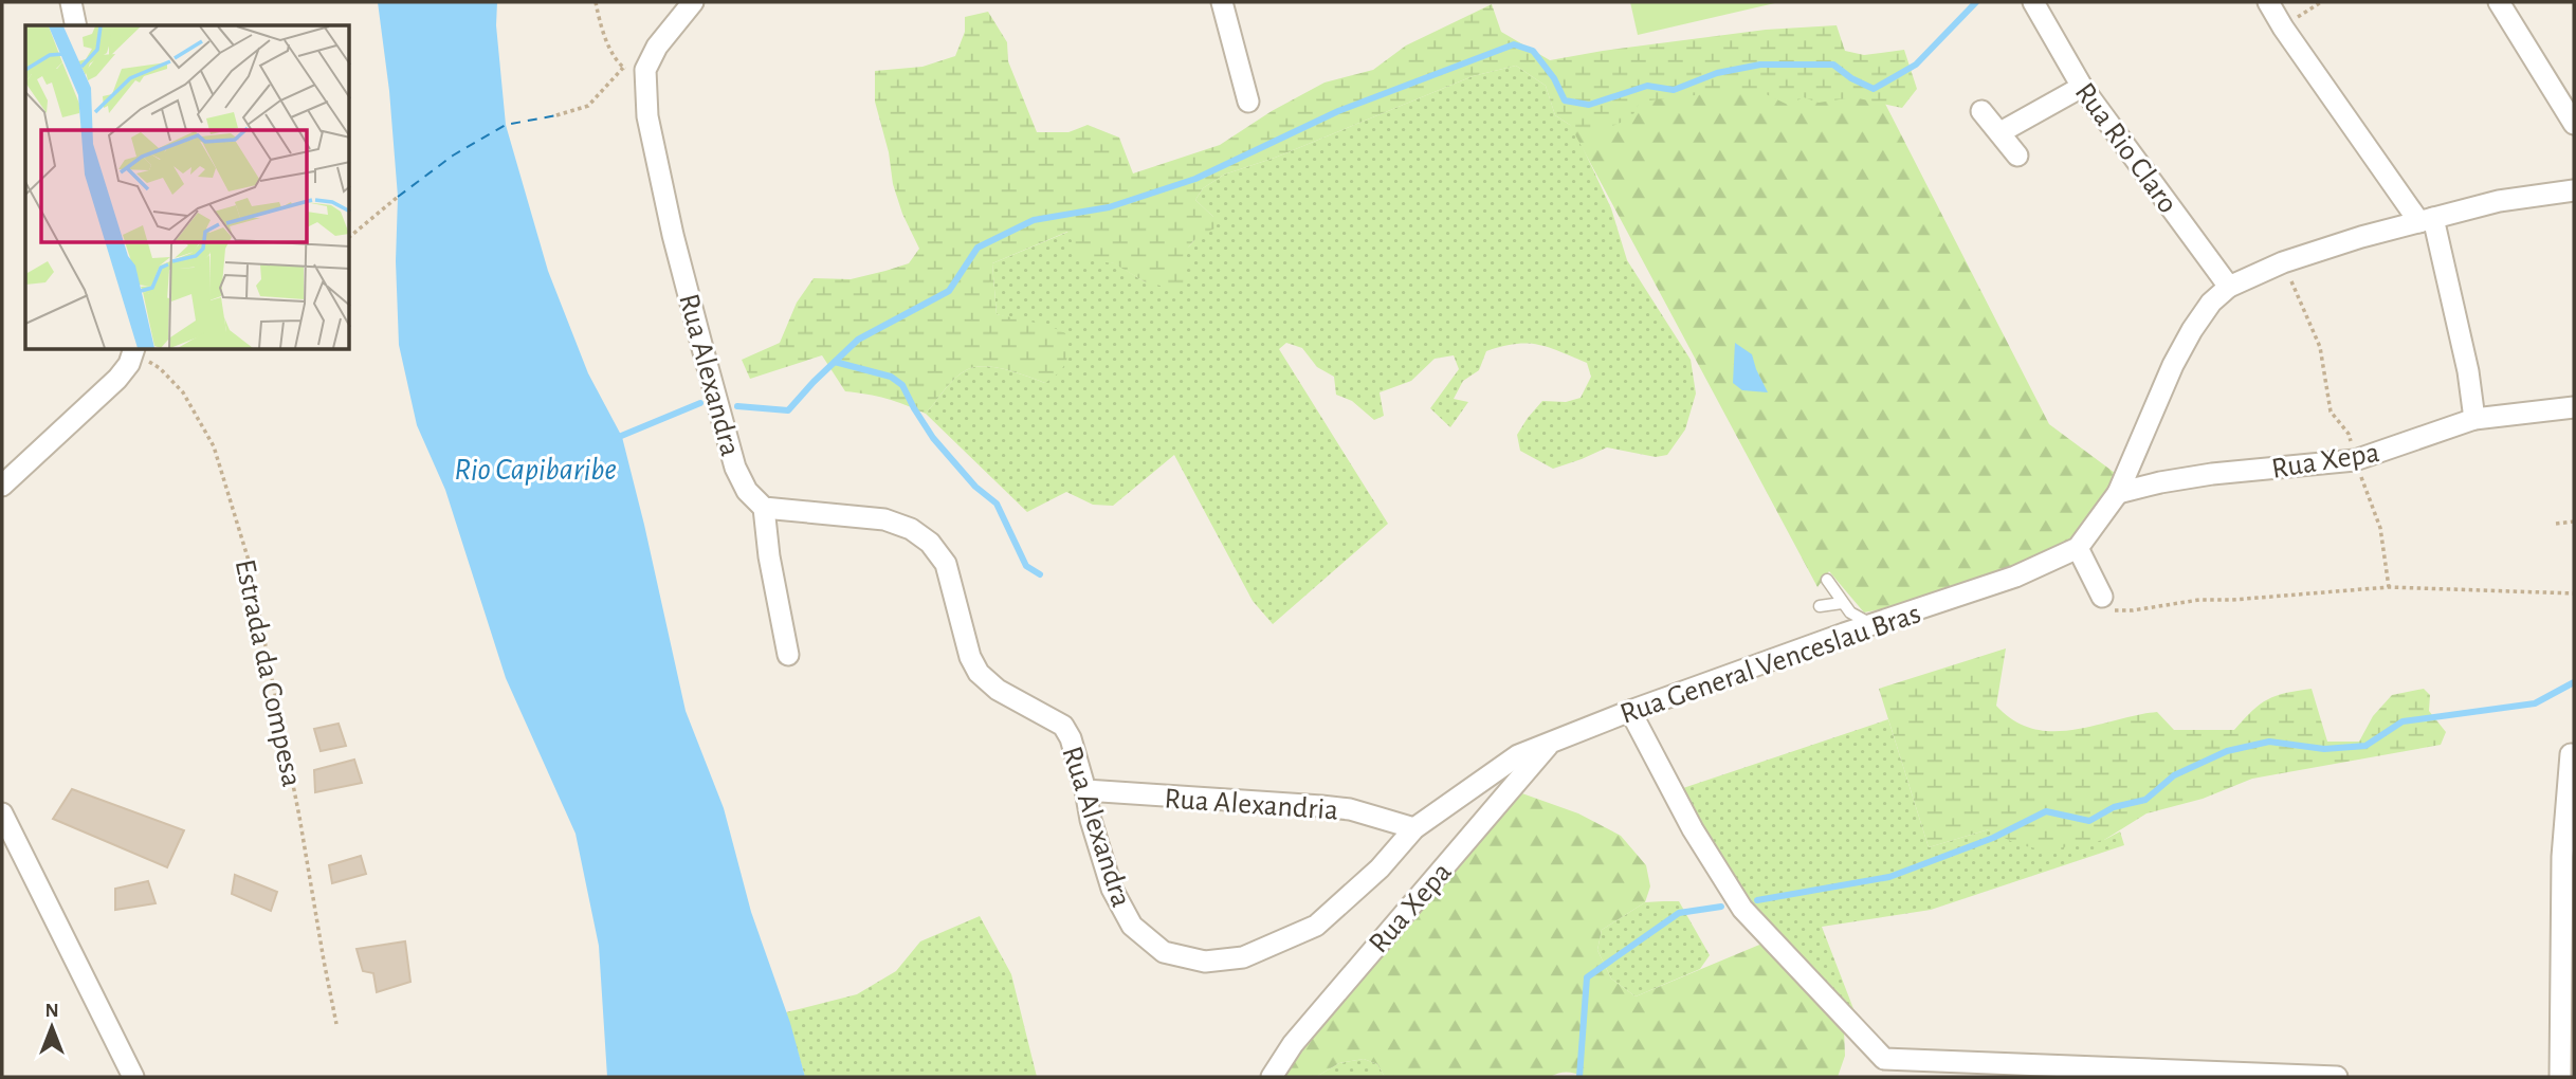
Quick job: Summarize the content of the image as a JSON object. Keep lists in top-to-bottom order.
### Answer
{
  "streets": {
    "street": [
      "Rua Rio Claro",
      "Rua Alexandra",
      "Rua Xepa",
      "Rua General Venceslau Bras",
      "Rua Alexandria"
    ],
    "path": ["Estrada da Compesa"]
  },
  "crossings": [
    ["Rua Rio Claro", "Rua General Venceslau Bras"],
    ["Rua Alexandra", "Rua General Venceslau Bras"],
    ["Rua Alexandra", "Rua Alexandria"],
    ["Rua Xepa", "Rua General Venceslau Bras"],
    ["Rua General Venceslau Bras", "Rua Alexandria"]
  ],
  "water": ["Rio Capibaribe"],
  "north": "top"
}
